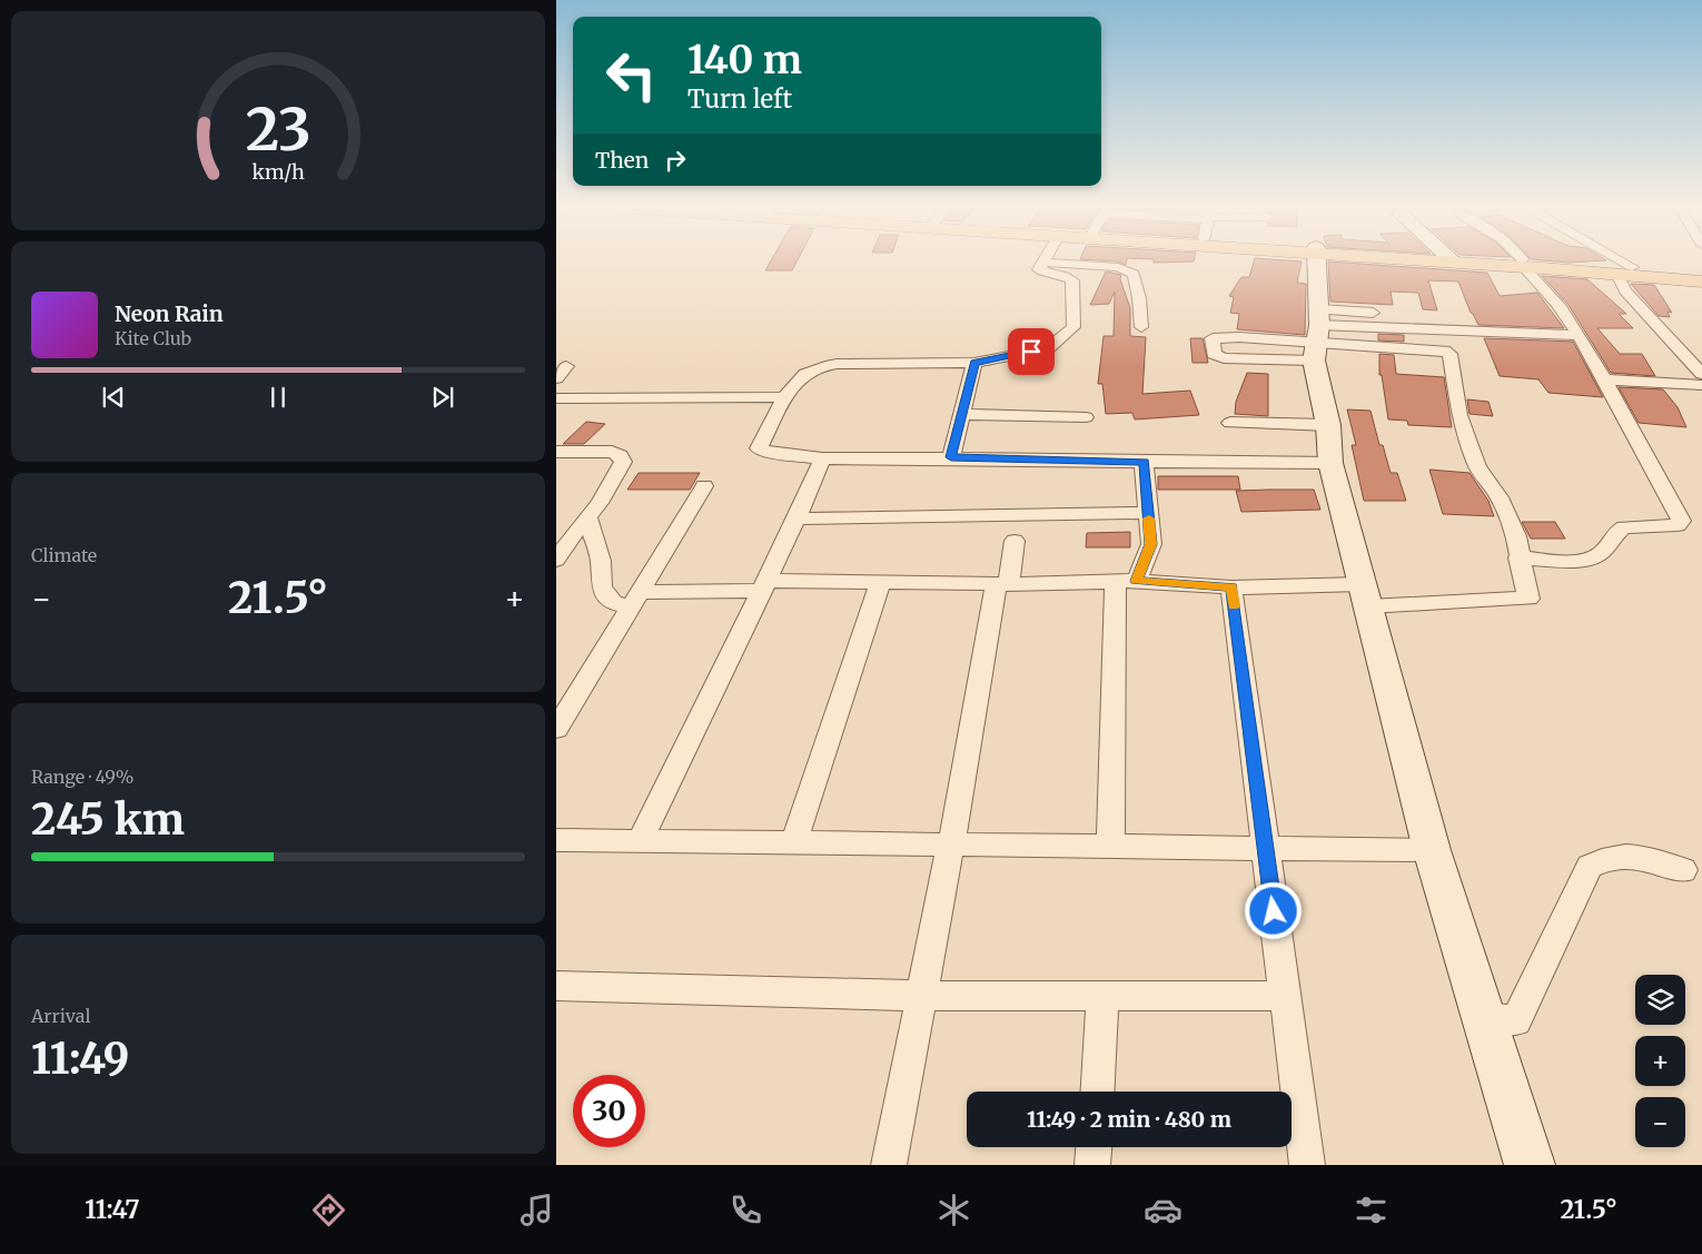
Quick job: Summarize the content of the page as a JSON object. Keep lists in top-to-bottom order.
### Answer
{
  "page": {
    "turn": ["140 m", "Turn left"],
    "then": "Then",
    "song": ["Neon Rain", "Kite Club"],
    "tile": [
      "Climate",
      ["Range · 49%", "245 km"],
      ["Arrival", "11:49"]
    ],
    "heat": ["−", "21.5°", "+"],
    "map_buttons": ["+", "−"],
    "limit": "30",
    "trip": "11:49 · 2 min · 480 m",
    "tabs": ["11:47", "21.5°"],
    "gauge": ["23", "km/h"]
  }
}
